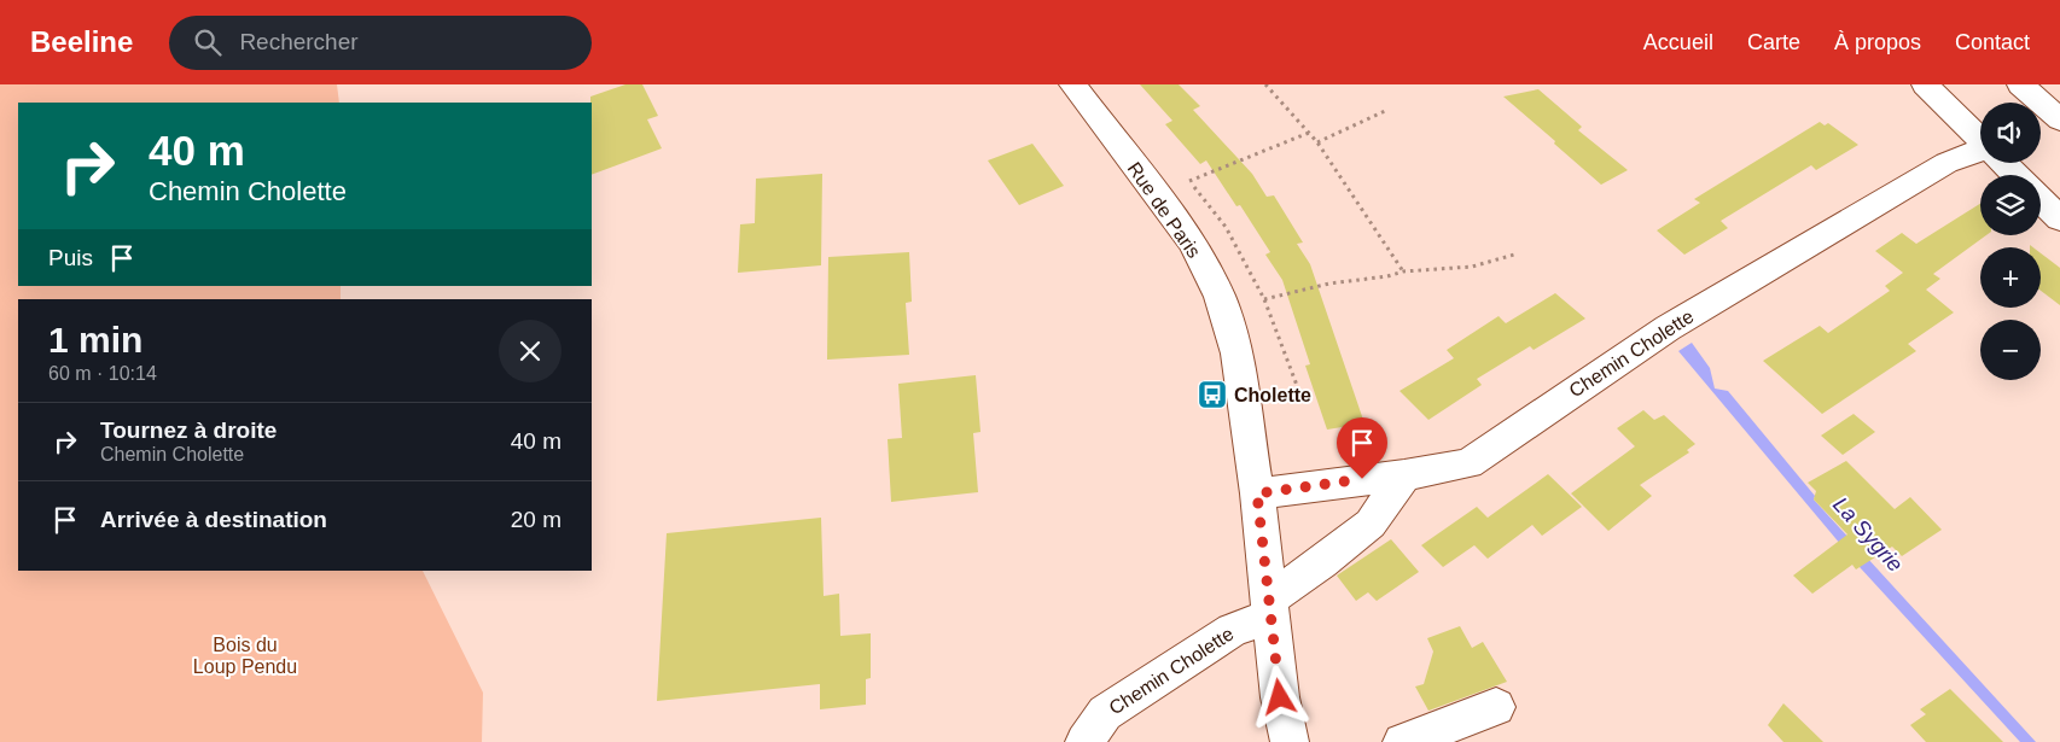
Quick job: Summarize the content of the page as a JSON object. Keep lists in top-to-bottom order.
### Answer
{
  "streets": {
    "main road": ["Rue de Paris", "Chemin Cholette"]
  },
  "crossings": [
    ["Rue de Paris", "Chemin Cholette"]
  ],
  "water": ["La Sygrie"],
  "parks": ["Bois du Loup Pendu"],
  "places": {
    "bus stop": ["Cholette"]
  },
  "page": {
    "header": "Beeline",
    "search": "Rechercher",
    "nav": [
      "Accueil",
      "Carte",
      "À propos",
      "Contact"
    ],
    "map_buttons": ["+", "−"],
    "turn": ["40 m", "Chemin Cholette"],
    "then": "Puis",
    "heading": ["1 min", "60 m · 10:14"],
    "list": [
      {
        "name": "Tournez à droite",
        "note": "Chemin Cholette",
        "value": "40 m"
      },
      {
        "name": "Arrivée à destination",
        "value": "20 m"
      }
    ]
  }
}
